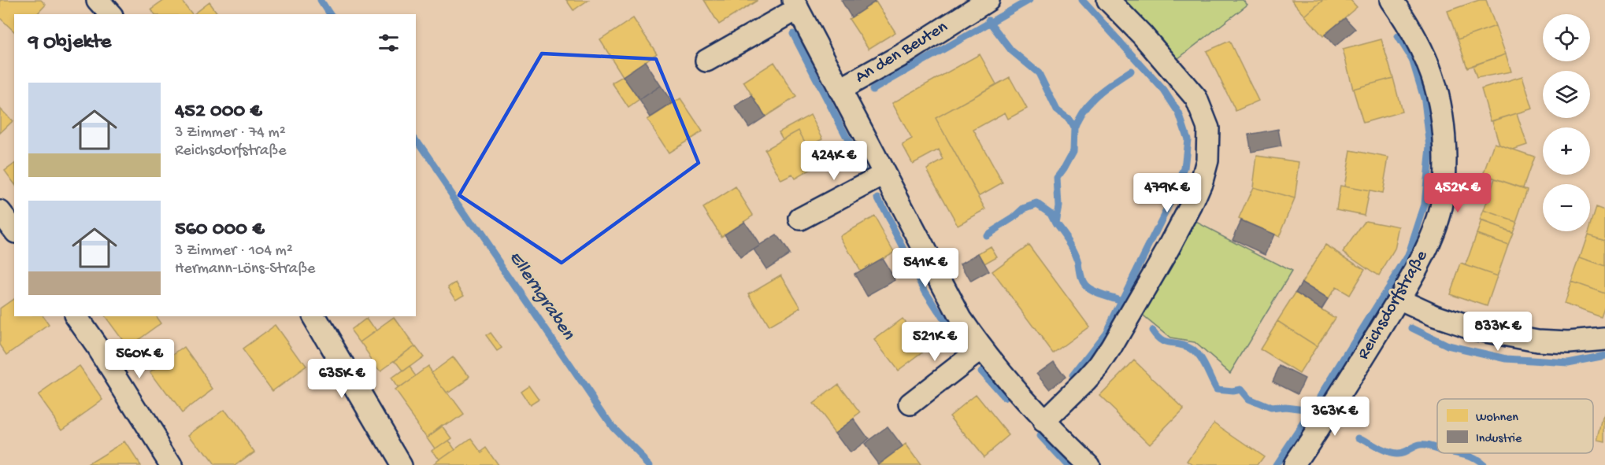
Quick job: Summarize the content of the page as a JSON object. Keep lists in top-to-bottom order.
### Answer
{
  "streets": {
    "street": ["An den Beuten", "Reichsdorfstraße"]
  },
  "water": ["Ellerngraben"],
  "legend": ["Wohnen", "Industrie"],
  "page": {
    "map_buttons": ["+", "−"],
    "heading": "9 Objekte",
    "list": [
      {
        "name": "452 000 €",
        "note": "3 Zimmer · 74 m² · Reichsdorfstraße"
      },
      {
        "name": "560 000 €",
        "note": "3 Zimmer · 104 m² · Hermann-Löns-Straße"
      }
    ],
    "price": [
      "424K €",
      "479K €",
      "452K €",
      "541K €",
      "833K €",
      "521K €",
      "560K €",
      "635K €",
      "363K €"
    ]
  }
}
